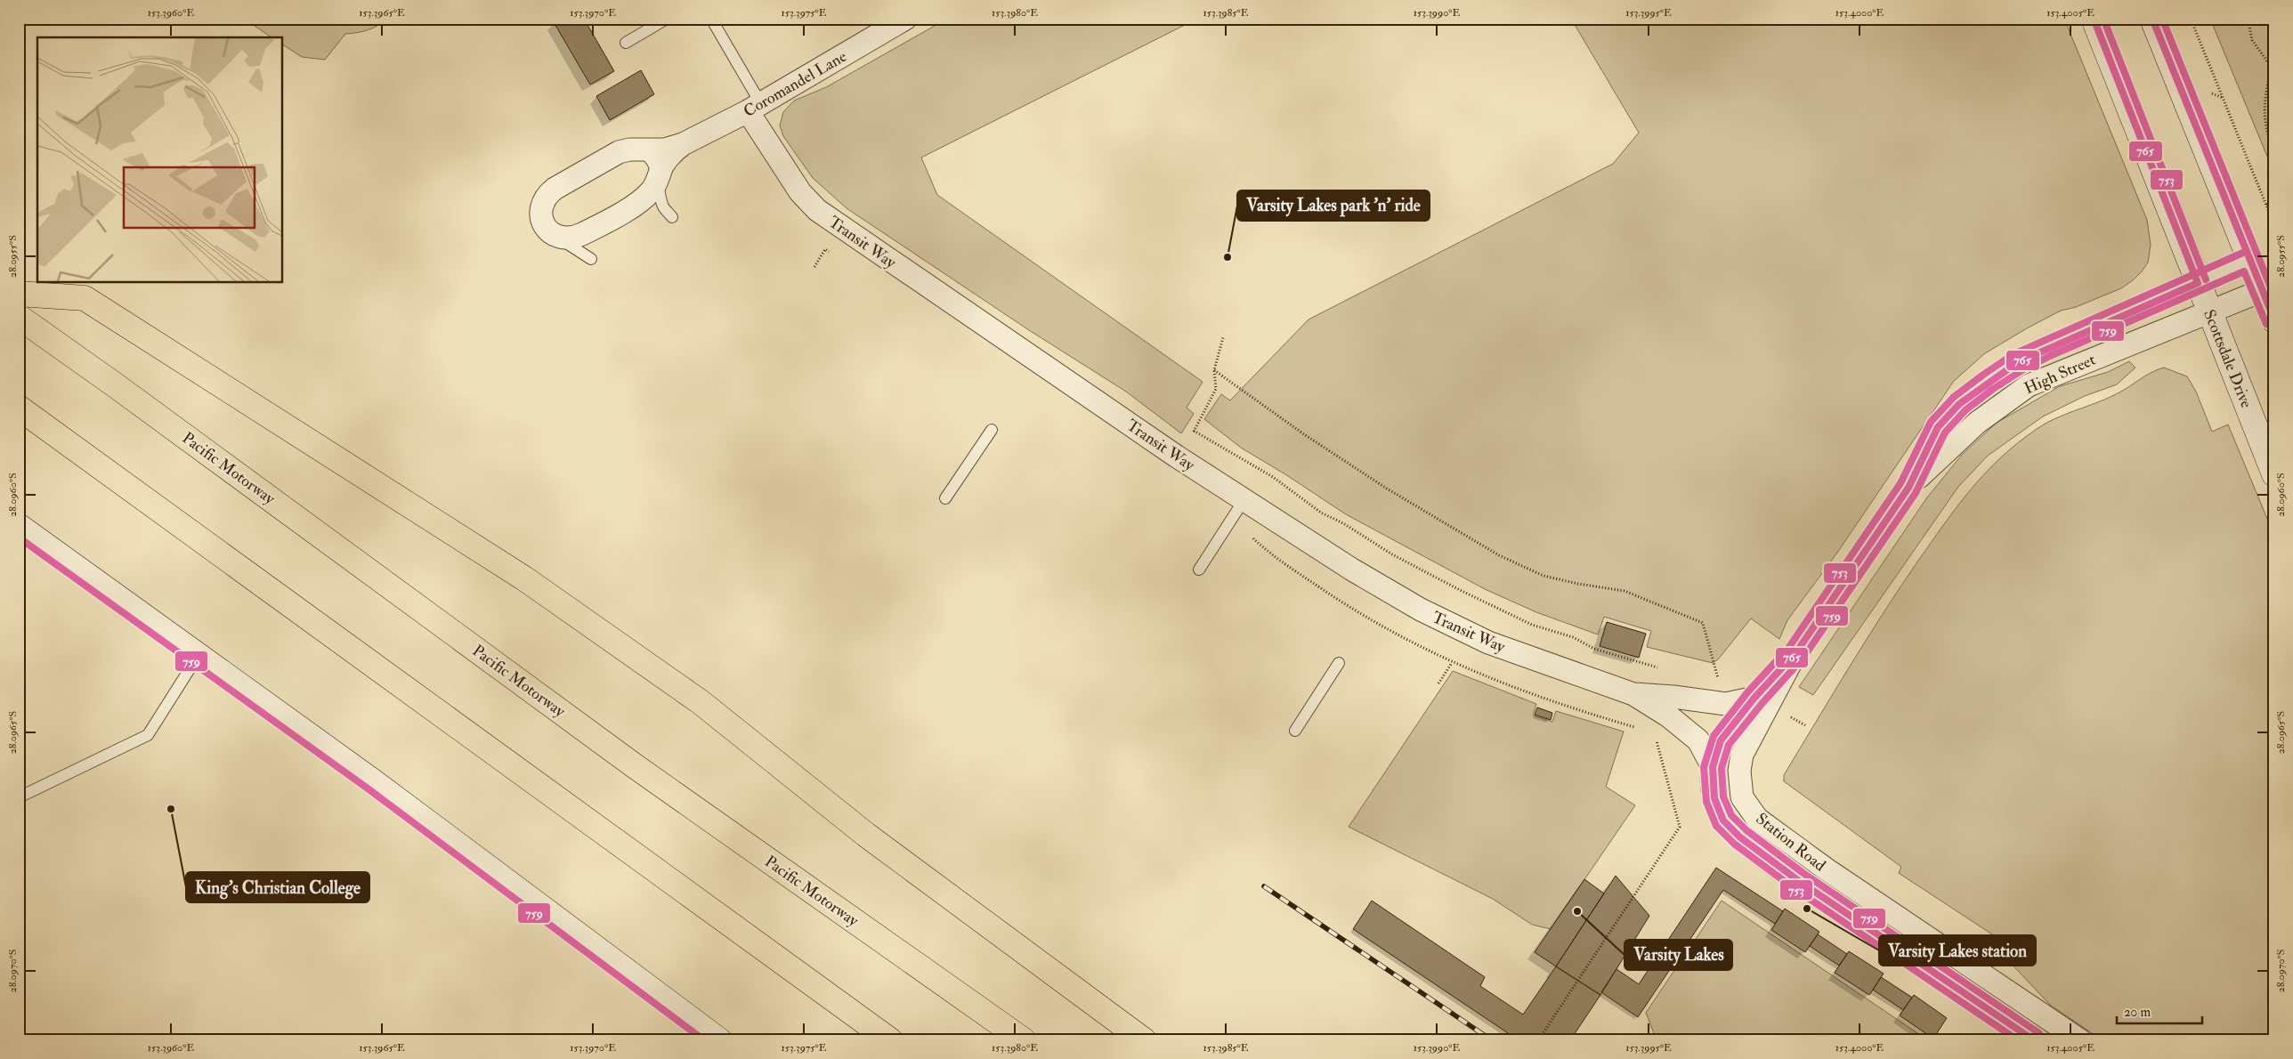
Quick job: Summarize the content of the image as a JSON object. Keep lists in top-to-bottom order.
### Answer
{
  "streets": {
    "highway": ["Pacific Motorway"],
    "main road": ["Scottsdale Drive"],
    "street": [
      "Coromandel Lane",
      "Transit Way",
      "High Street",
      "Station Road"
    ]
  },
  "crossings": [
    ["Coromandel Lane", "Transit Way"],
    ["Transit Way", "Station Road"],
    ["Scottsdale Drive", "High Street"],
    ["High Street", "Station Road"]
  ],
  "places": [
    "Varsity Lakes park 'n' ride",
    "King's Christian College",
    "Varsity Lakes station",
    "Varsity Lakes"
  ],
  "lines": ["transit line 765", "transit line 753", "transit line 759"],
  "scale_bar": "20 m",
  "coordinates": [
    "153.3960°E",
    "153.3965°E",
    "153.3970°E",
    "153.3975°E",
    "153.3980°E",
    "153.3985°E",
    "153.3990°E",
    "153.3995°E",
    "153.4000°E",
    "153.4005°E",
    "28.0955°S",
    "28.0960°S",
    "28.0965°S",
    "28.0970°S"
  ]
}
